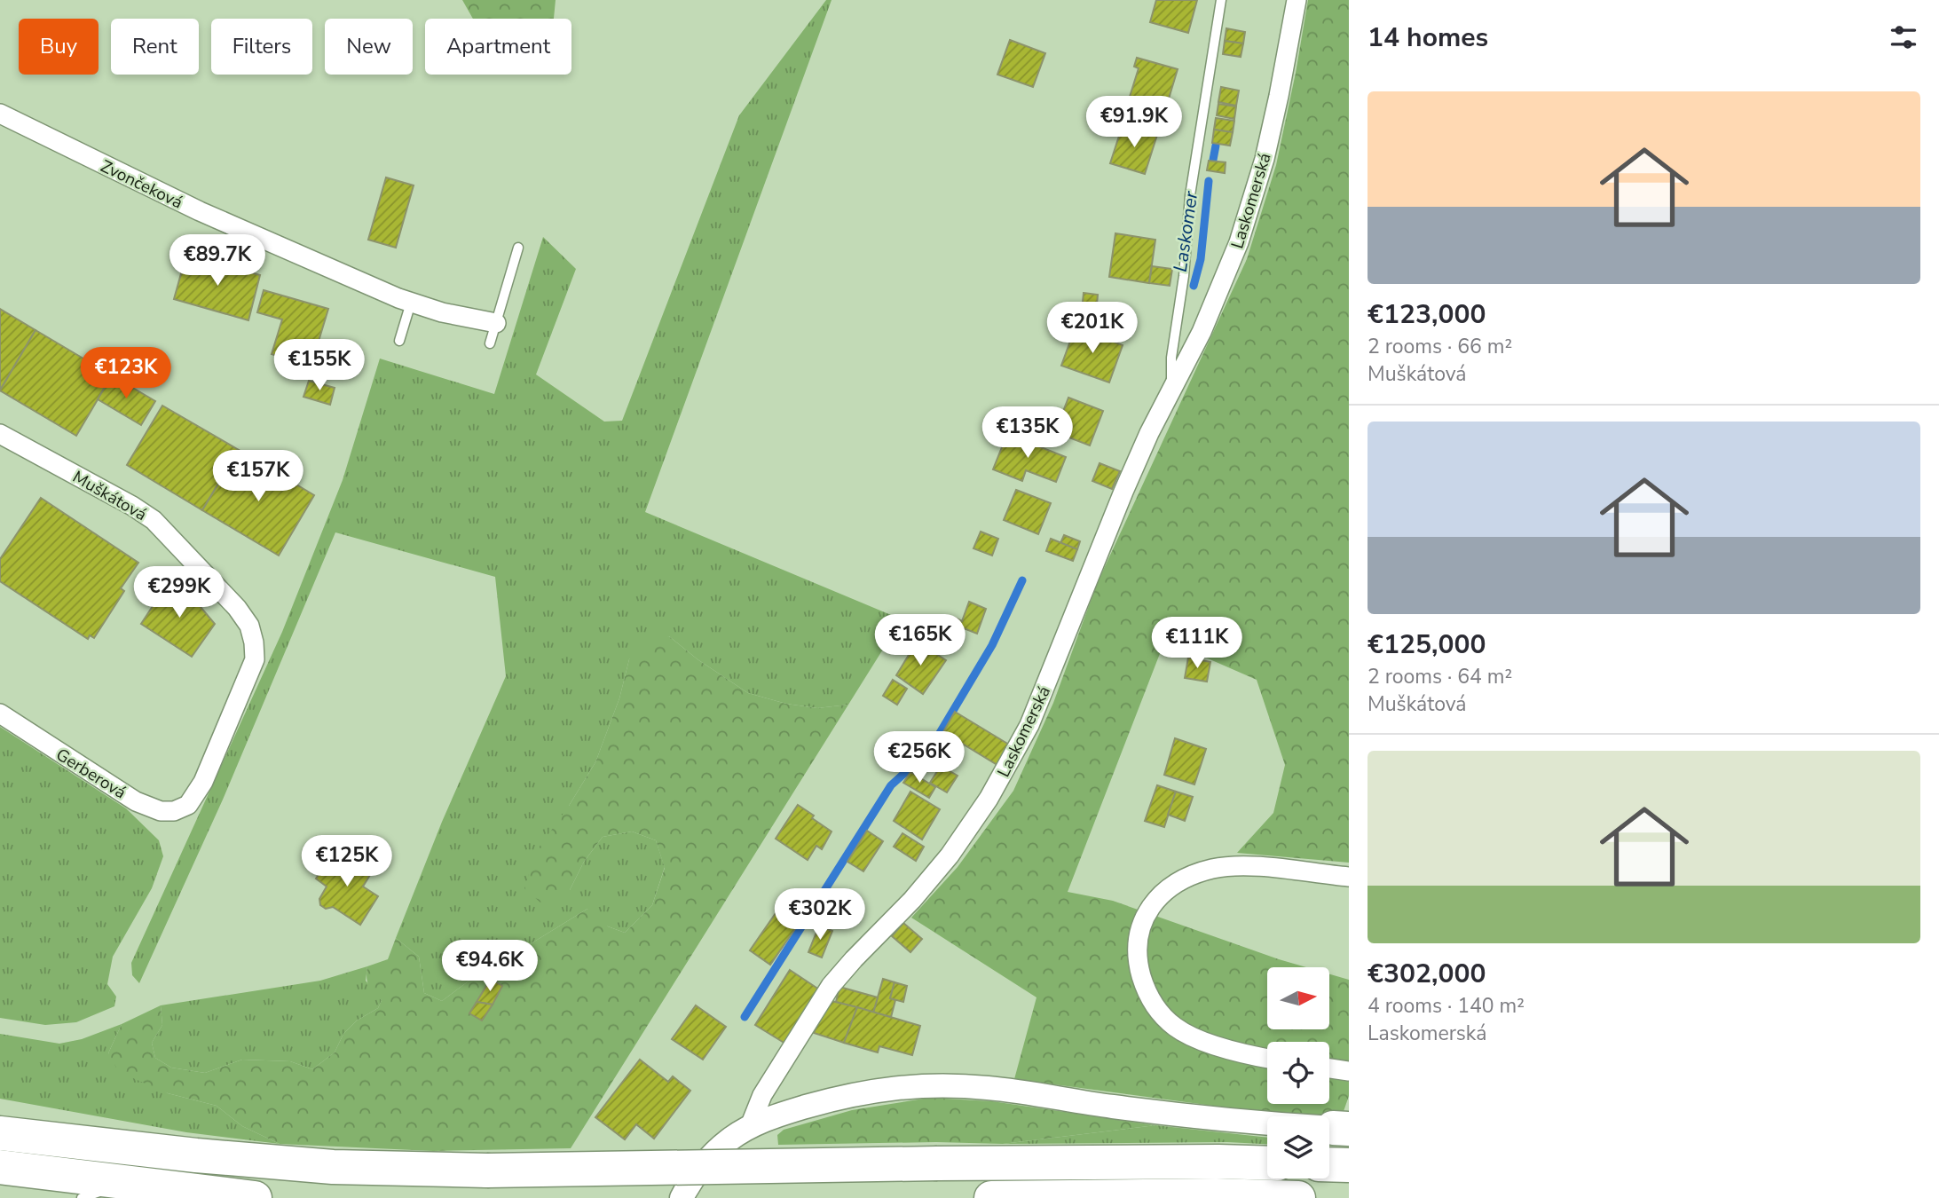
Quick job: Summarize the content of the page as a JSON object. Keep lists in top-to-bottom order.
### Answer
{
  "streets": {
    "street": [
      "Zvončeková",
      "Laskomerská",
      "Muškátová",
      "Gerberová"
    ]
  },
  "crossings": [
    ["Muškátová", "Gerberová"]
  ],
  "water": ["Laskomer"],
  "north": "right",
  "page": {
    "heading": "14 homes",
    "chip": [
      "Buy",
      "Rent",
      "Filters",
      "New",
      "Apartment"
    ],
    "list": [
      {
        "name": "€123,000",
        "note": "2 rooms · 66 m² · Muškátová"
      },
      {
        "name": "€125,000",
        "note": "2 rooms · 64 m² · Muškátová"
      },
      {
        "name": "€302,000",
        "note": "4 rooms · 140 m² · Laskomerská"
      }
    ],
    "price": [
      "€91.9K",
      "€89.7K",
      "€201K",
      "€155K",
      "€123K",
      "€135K",
      "€157K",
      "€299K",
      "€165K",
      "€111K",
      "€256K",
      "€125K",
      "€302K",
      "€94.6K"
    ]
  }
}
